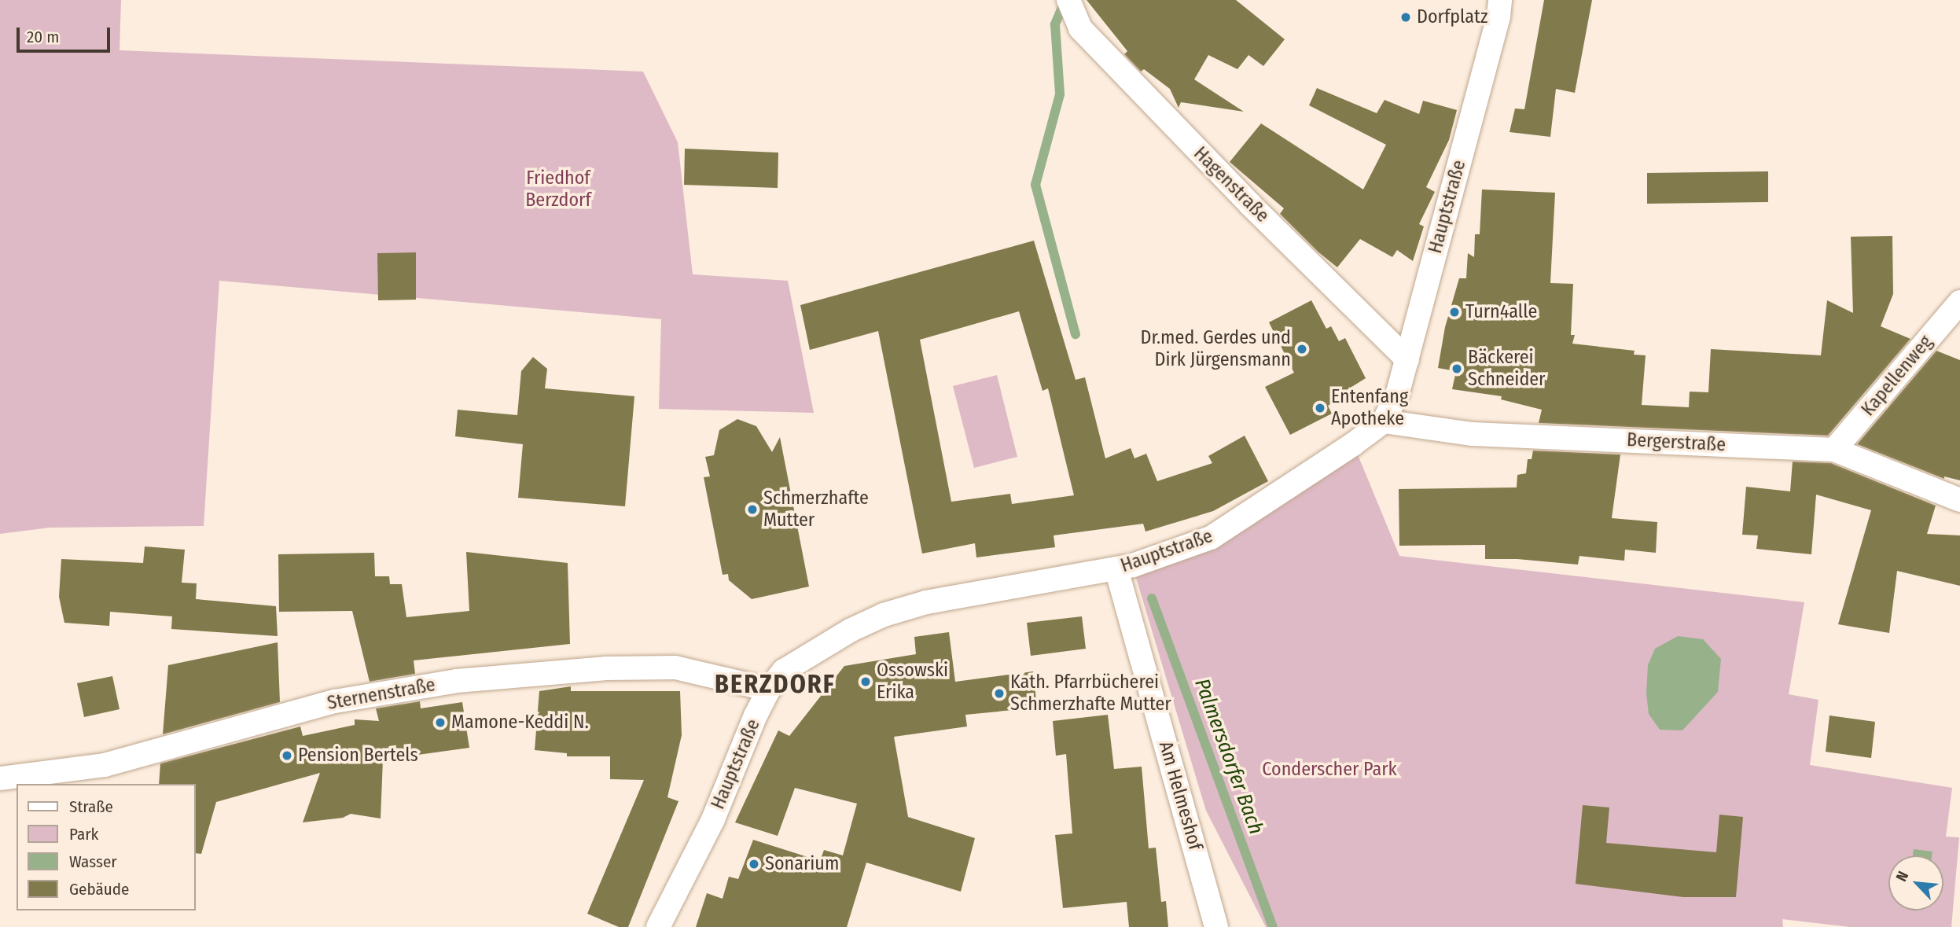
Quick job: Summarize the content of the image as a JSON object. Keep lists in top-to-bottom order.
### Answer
{
  "streets": {
    "street": [
      "Hagenstraße",
      "Hauptstraße",
      "Kapellenweg",
      "Bergerstraße",
      "Sternenstraße",
      "Am Helmeshof"
    ]
  },
  "crossings": [
    ["Hagenstraße", "Hauptstraße"],
    ["Hauptstraße", "Bergerstraße"],
    ["Hauptstraße", "Sternenstraße"],
    ["Hauptstraße", "Am Helmeshof"],
    ["Kapellenweg", "Bergerstraße"]
  ],
  "districts": ["BERZDORF"],
  "water": ["Palmersdorfer Bach"],
  "parks": ["Friedhof Berzdorf", "Conderscher Park"],
  "places": [
    "Dorfplatz",
    "Turn4alle",
    "Dr.med. Gerdes und Dirk Jürgensmann",
    "Bäckerei Schneider",
    "Entenfang Apotheke",
    "Schmerzhafte Mutter",
    "Ossowski Erika",
    "Kath. Pfarrbücherei Schmerzhafte Mutter",
    "Mamone-Keddi N.",
    "Pension Bertels",
    "Sonarium"
  ],
  "legend": [
    "Straße",
    "Park",
    "Wasser",
    "Gebäude"
  ],
  "scale_bar": "20 m",
  "north": "top left"
}
